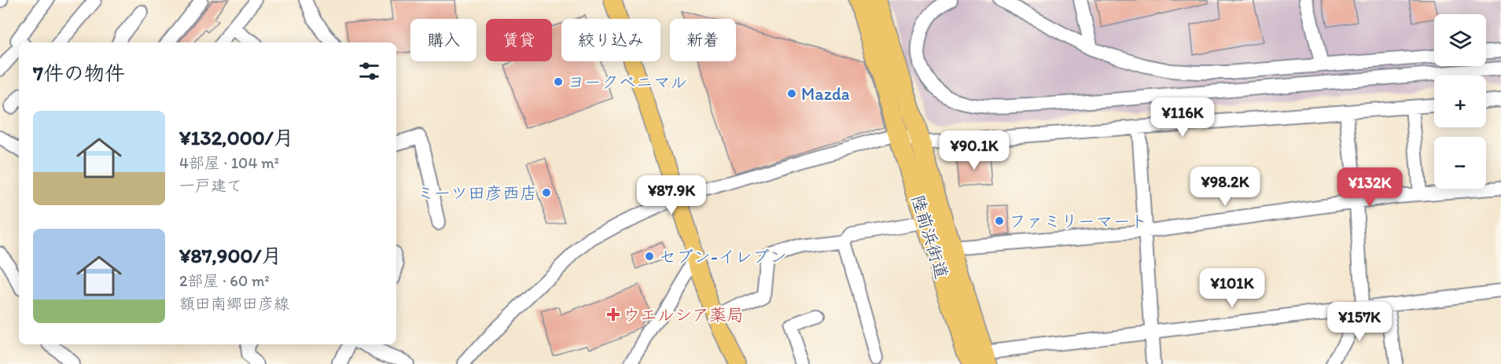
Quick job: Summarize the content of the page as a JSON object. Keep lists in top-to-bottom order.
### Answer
{
  "streets": {
    "highway": ["陸前浜街道"]
  },
  "places": {
    "other": [
      "ヨークベニマル",
      "Mazda",
      "ミーツ田彦西店",
      "ファミリーマート",
      "セブン-イレブン"
    ],
    "health": ["ウエルシア薬局"]
  },
  "page": {
    "map_buttons": ["+", "−"],
    "chip": [
      "購入",
      "賃貸",
      "絞り込み",
      "新着"
    ],
    "heading": "7件の物件",
    "price": [
      "¥116K",
      "¥90.1K",
      "¥98.2K",
      "¥132K",
      "¥87.9K",
      "¥101K",
      "¥157K"
    ],
    "list": [
      {
        "name": "¥132,000/月",
        "note": "4部屋 · 104 m² · 一戸建て"
      },
      {
        "name": "¥87,900/月",
        "note": "2部屋 · 60 m² · 額田南郷田彦線"
      }
    ]
  }
}
